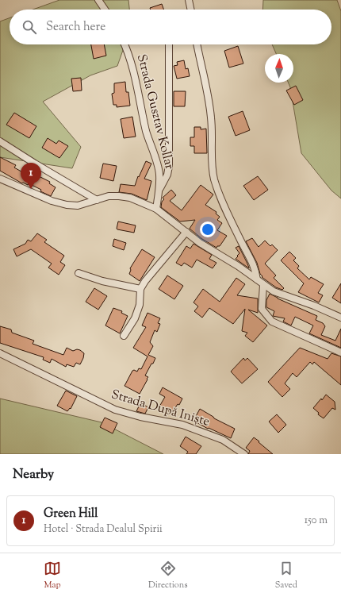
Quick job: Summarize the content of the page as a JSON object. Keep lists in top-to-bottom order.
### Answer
{
  "streets": {
    "street": ["Strada Gusztav Kollar", "Strada După Iniște"]
  },
  "north": "top",
  "page": {
    "search": "Search here",
    "pins": "1",
    "heading": "Nearby",
    "list": [
      {
        "mark": "1",
        "name": "Green Hill",
        "note": "Hotel · Strada Dealul Spirii",
        "value": "150 m"
      }
    ],
    "nav": ["Map", "Directions", "Saved"]
  }
}
